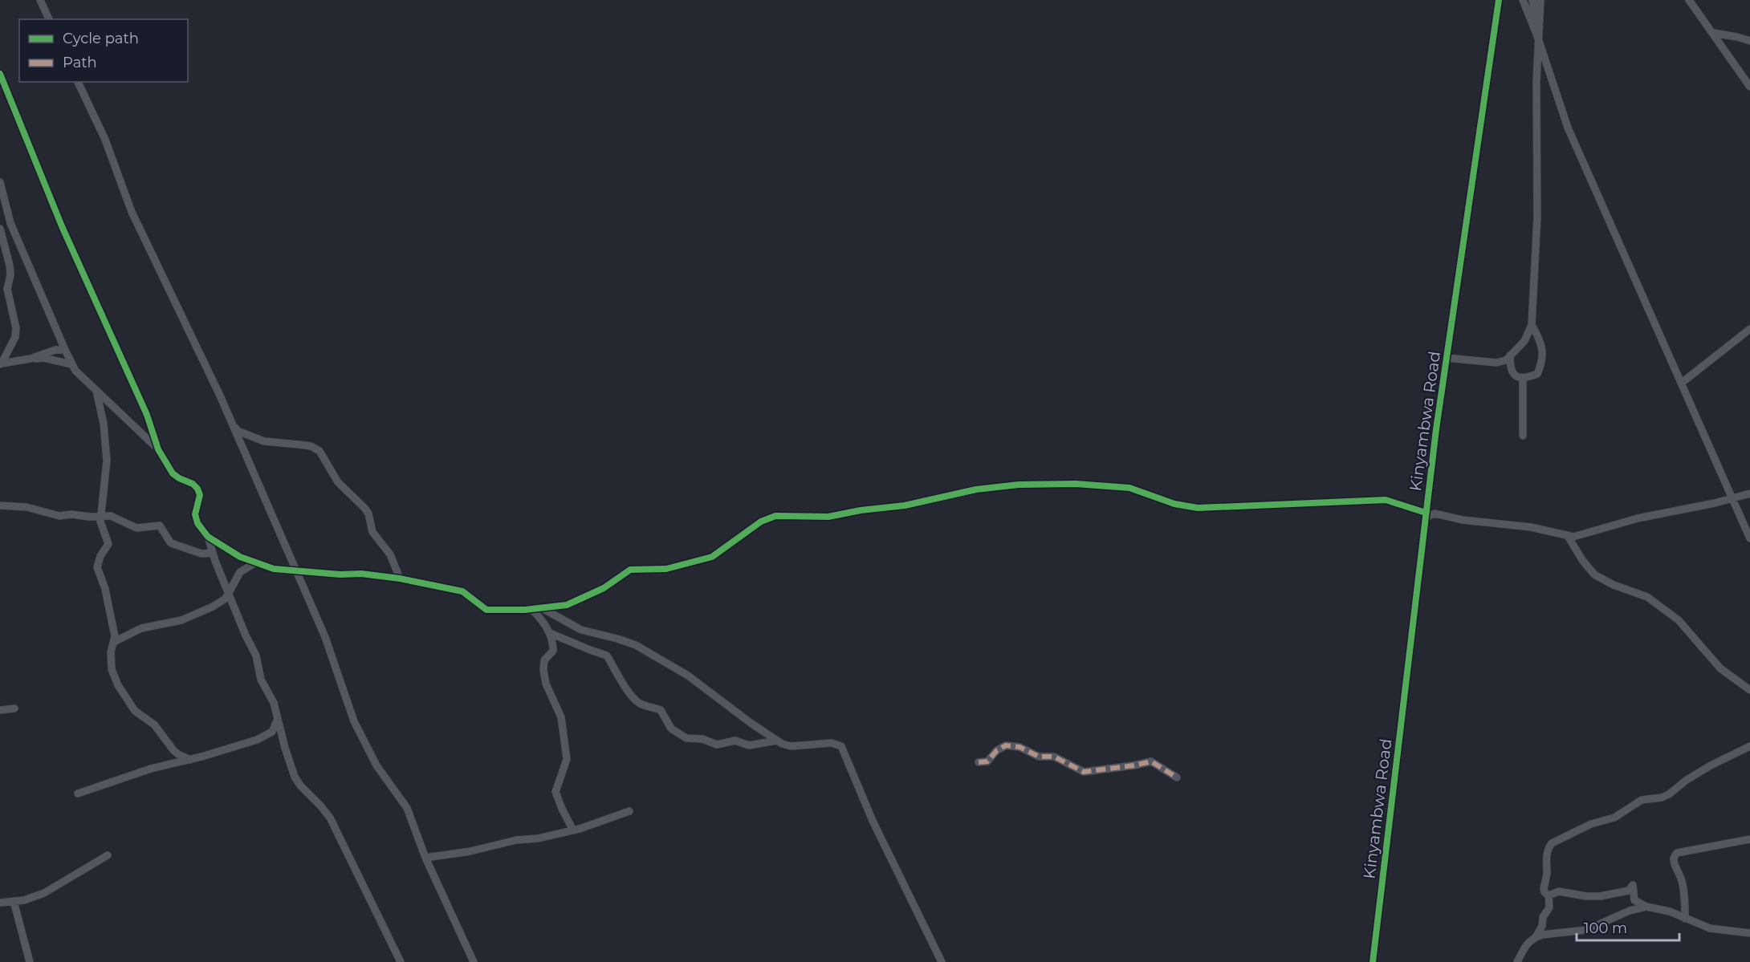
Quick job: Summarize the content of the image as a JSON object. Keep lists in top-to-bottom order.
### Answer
{
  "streets": {
    "street": ["Kinyambwa Road"]
  },
  "legend": ["Cycle path", "Path"],
  "scale_bar": "100 m"
}
